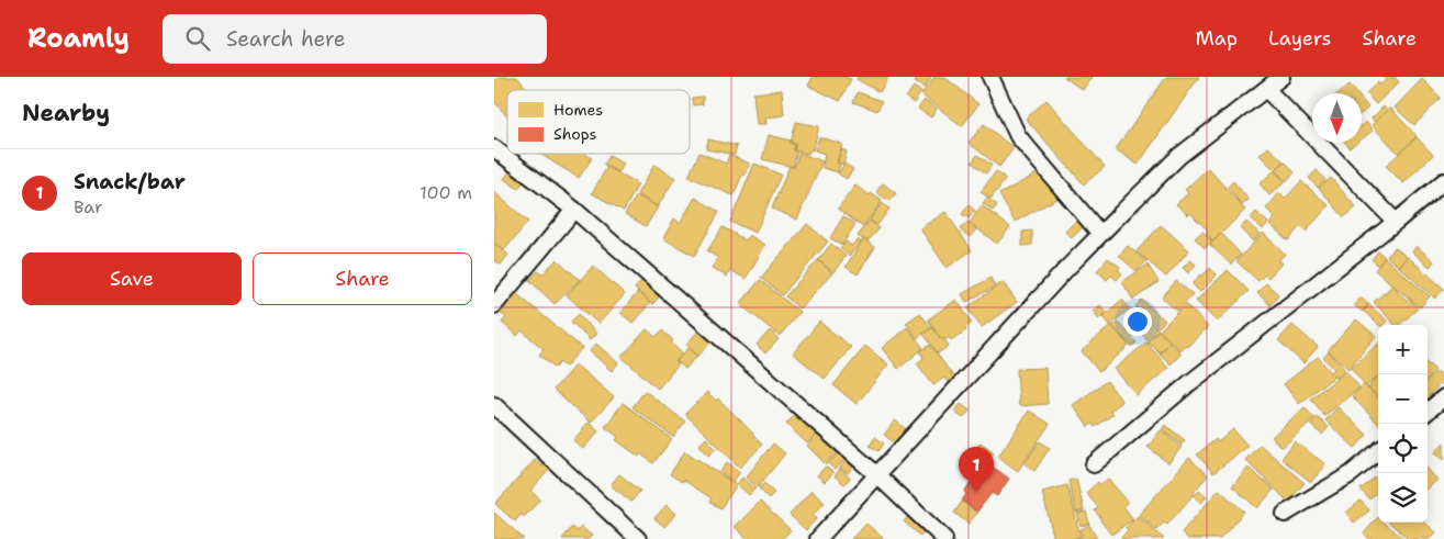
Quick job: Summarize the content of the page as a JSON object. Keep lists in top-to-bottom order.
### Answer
{
  "legend": ["Homes", "Shops"],
  "north": "bottom",
  "page": {
    "header": "Roamly",
    "search": "Search here",
    "nav": ["Map", "Layers", "Share"],
    "heading": "Nearby",
    "list": [
      {
        "mark": "1",
        "name": "Snack/bar",
        "note": "Bar",
        "value": "100 m"
      }
    ],
    "buttons": ["Save", "Share"],
    "map_buttons": ["+", "−"],
    "pins": "1"
  }
}
